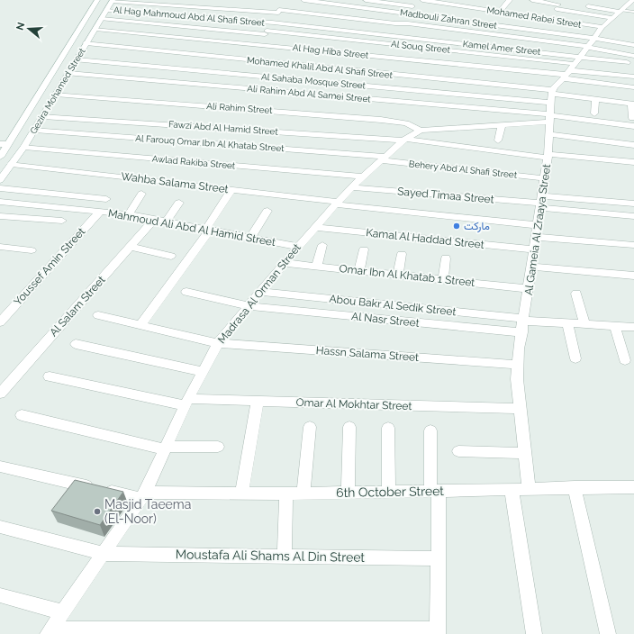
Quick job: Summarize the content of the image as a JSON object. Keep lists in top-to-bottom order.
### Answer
{
  "streets": {
    "street": [
      "Al Hag Mahmoud Abd Al Shafi Street",
      "Mohamed Rabei Street",
      "Madbouli Zahran Street",
      "Al Souq Street",
      "Kamel Amer Street",
      "Al Hag Hiba Street",
      "Mohamed Khalil Abd Al Shafi Street",
      "Al Sahaba Mosque Street",
      "Gezira Mohamed Street",
      "Ali Rahim Abd Al Samei Street",
      "Ali Rahim Street",
      "Fawzi Abd Al Hamid Street",
      "Al Farouq Omar Ibn Al Khatab Street",
      "Awlad Rakiba Street",
      "Behery Abd Al Shafi Street",
      "Wahba Salama Street",
      "Sayed Timaa Street",
      "Mahmoud Ali Abd Al Hamid Street",
      "Al Gameia Al Zraaya Street",
      "Kamal Al Haddad Street",
      "Youssef Amin Street",
      "Omar Ibn Al Khatab 1 Street",
      "Madrasa Al Orman Street",
      "Abou Bakr Al Sedik Street",
      "Al Salam Street",
      "Al Nasr Street",
      "Hassn Salama Street",
      "Omar Al Mokhtar Street",
      "6th October Street",
      "Moustafa Ali Shams Al Din Street"
    ]
  },
  "crossings": [
    ["Al Hag Mahmoud Abd Al Shafi Street", "Kamel Amer Street"],
    ["Al Hag Mahmoud Abd Al Shafi Street", "Gezira Mohamed Street"],
    ["Al Souq Street", "Kamel Amer Street"],
    ["Al Souq Street", "Al Hag Hiba Street"],
    ["Al Souq Street", "Gezira Mohamed Street"],
    ["Kamel Amer Street", "Al Hag Hiba Street"],
    ["Al Hag Hiba Street", "Gezira Mohamed Street"],
    ["Mohamed Khalil Abd Al Shafi Street", "Al Sahaba Mosque Street"],
    ["Mohamed Khalil Abd Al Shafi Street", "Gezira Mohamed Street"],
    ["Mohamed Khalil Abd Al Shafi Street", "Al Gameia Al Zraaya Street"],
    ["Al Sahaba Mosque Street", "Gezira Mohamed Street"],
    ["Al Sahaba Mosque Street", "Al Gameia Al Zraaya Street"],
    ["Gezira Mohamed Street", "Ali Rahim Abd Al Samei Street"],
    ["Gezira Mohamed Street", "Ali Rahim Street"],
    ["Gezira Mohamed Street", "Fawzi Abd Al Hamid Street"],
    ["Gezira Mohamed Street", "Al Farouq Omar Ibn Al Khatab Street"],
    ["Gezira Mohamed Street", "Awlad Rakiba Street"],
    ["Gezira Mohamed Street", "Wahba Salama Street"],
    ["Ali Rahim Abd Al Samei Street", "Al Gameia Al Zraaya Street"],
    ["Ali Rahim Abd Al Samei Street", "Madrasa Al Orman Street"],
    ["Ali Rahim Street", "Madrasa Al Orman Street"],
    ["Fawzi Abd Al Hamid Street", "Al Gameia Al Zraaya Street"],
    ["Fawzi Abd Al Hamid Street", "Madrasa Al Orman Street"],
    ["Al Farouq Omar Ibn Al Khatab Street", "Behery Abd Al Shafi Street"],
    ["Al Farouq Omar Ibn Al Khatab Street", "Madrasa Al Orman Street"],
    ["Awlad Rakiba Street", "Madrasa Al Orman Street"],
    ["Behery Abd Al Shafi Street", "Al Gameia Al Zraaya Street"],
    ["Behery Abd Al Shafi Street", "Madrasa Al Orman Street"],
    ["Wahba Salama Street", "Al Gameia Al Zraaya Street"],
    ["Wahba Salama Street", "Madrasa Al Orman Street"],
    ["Sayed Timaa Street", "Al Gameia Al Zraaya Street"],
    ["Sayed Timaa Street", "Madrasa Al Orman Street"],
    ["Mahmoud Ali Abd Al Hamid Street", "Youssef Amin Street"],
    ["Mahmoud Ali Abd Al Hamid Street", "Madrasa Al Orman Street"],
    ["Mahmoud Ali Abd Al Hamid Street", "Al Salam Street"],
    ["Al Gameia Al Zraaya Street", "Kamal Al Haddad Street"],
    ["Al Gameia Al Zraaya Street", "Omar Ibn Al Khatab 1 Street"],
    ["Al Gameia Al Zraaya Street", "Madrasa Al Orman Street"],
    ["Al Gameia Al Zraaya Street", "Abou Bakr Al Sedik Street"],
    ["Al Gameia Al Zraaya Street", "Al Nasr Street"],
    ["Al Gameia Al Zraaya Street", "Hassn Salama Street"],
    ["Al Gameia Al Zraaya Street", "Omar Al Mokhtar Street"],
    ["Al Gameia Al Zraaya Street", "6th October Street"],
    ["Kamal Al Haddad Street", "Madrasa Al Orman Street"],
    ["Omar Ibn Al Khatab 1 Street", "Madrasa Al Orman Street"],
    ["Madrasa Al Orman Street", "Abou Bakr Al Sedik Street"],
    ["Madrasa Al Orman Street", "Al Nasr Street"],
    ["Madrasa Al Orman Street", "Hassn Salama Street"],
    ["Madrasa Al Orman Street", "Omar Al Mokhtar Street"],
    ["Madrasa Al Orman Street", "6th October Street"],
    ["Madrasa Al Orman Street", "Moustafa Ali Shams Al Din Street"]
  ],
  "places": ["ماركت", "Masjid Taeema (El-Noor)"],
  "north": "left"
}
